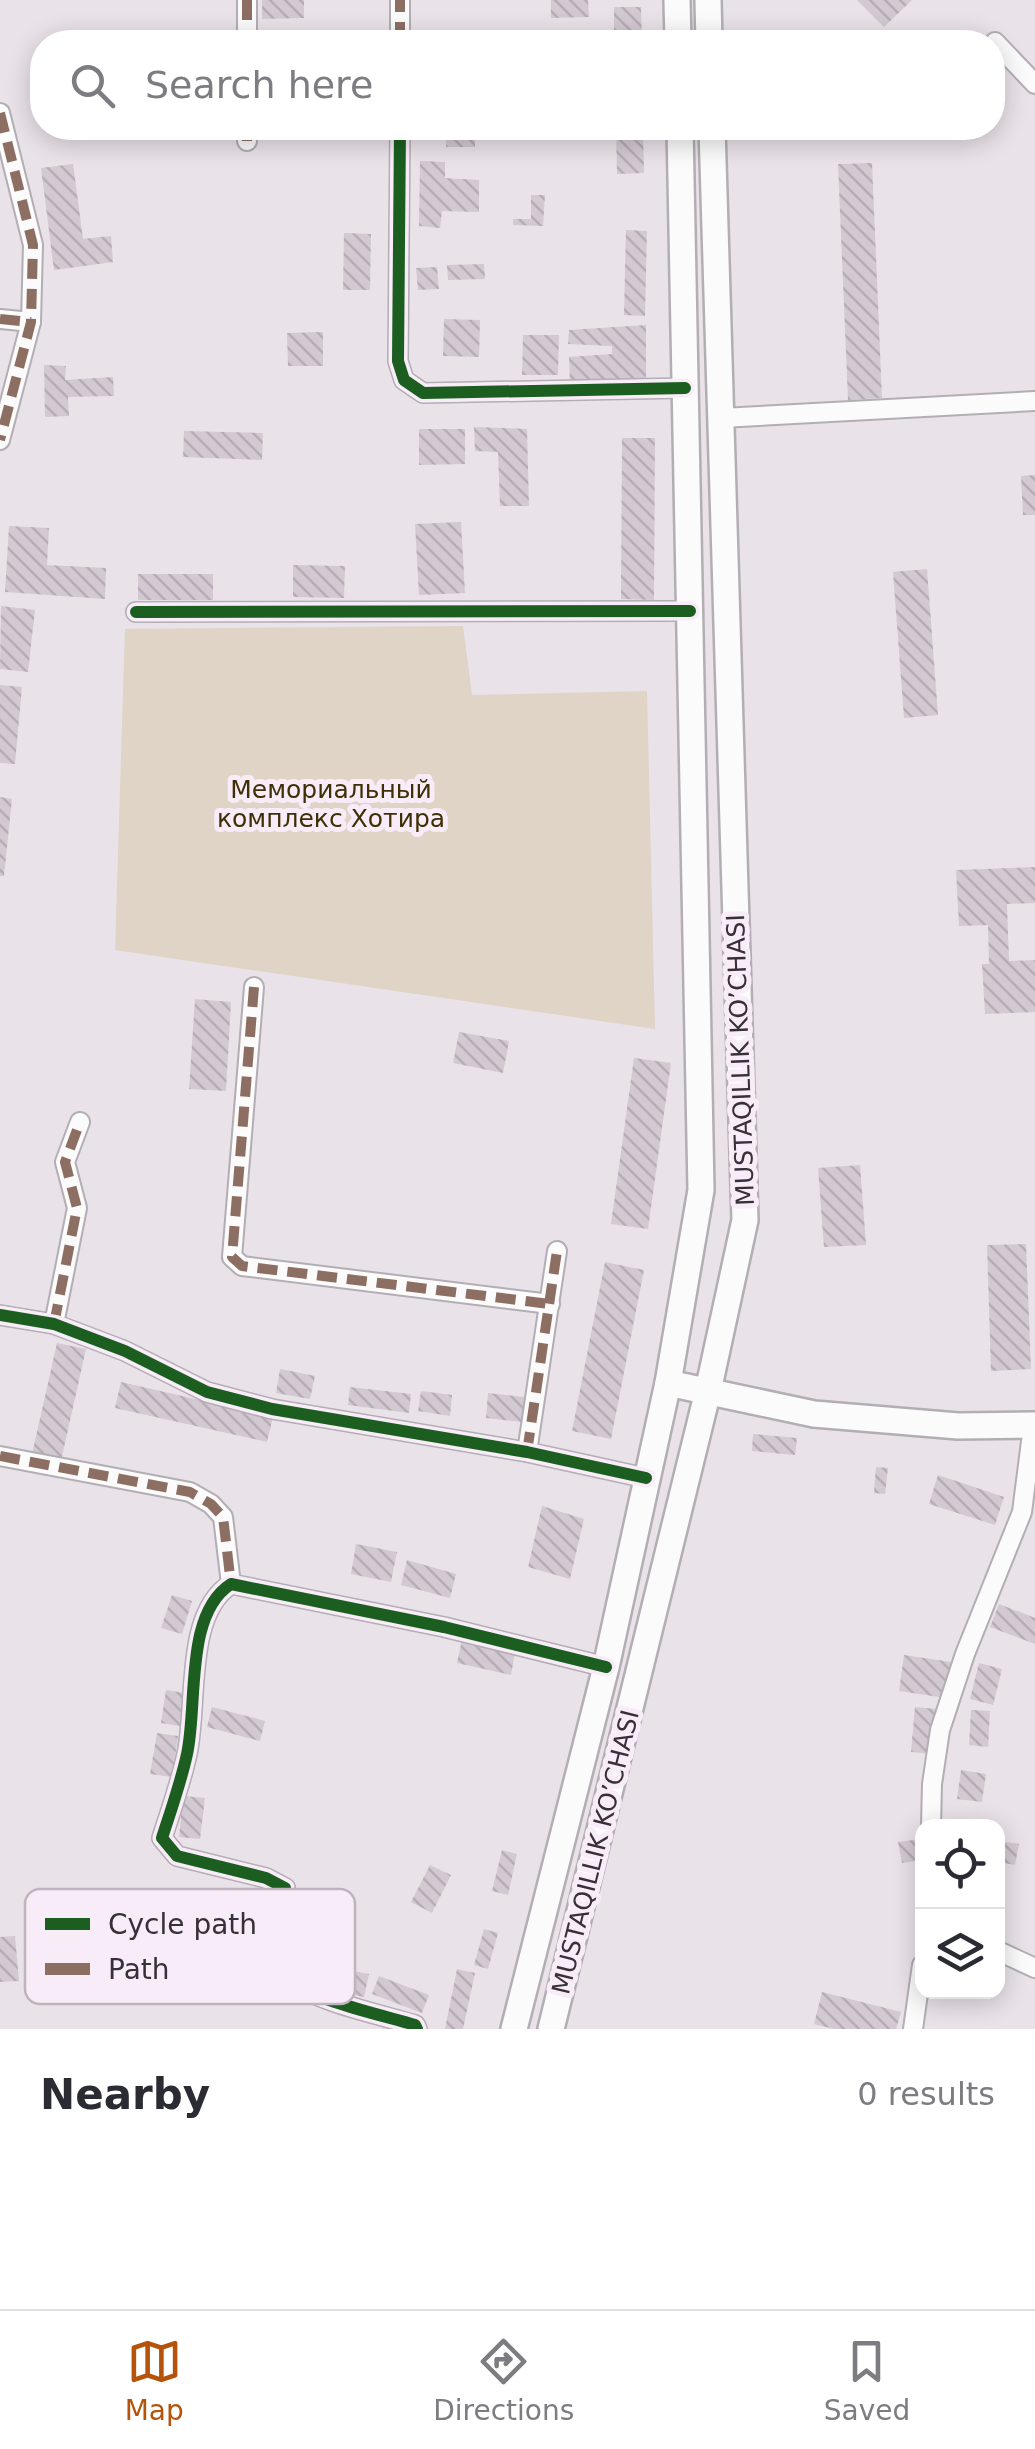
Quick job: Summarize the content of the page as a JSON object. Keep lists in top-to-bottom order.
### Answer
{
  "streets": {
    "main road": ["MUSTAQILLIK KO’CHASI"]
  },
  "parks": ["Мемориальный комплекс Хотира"],
  "legend": ["Cycle path", "Path"],
  "page": {
    "search": "Search here",
    "heading": ["Nearby", "0 results"],
    "nav": ["Map", "Directions", "Saved"]
  }
}
